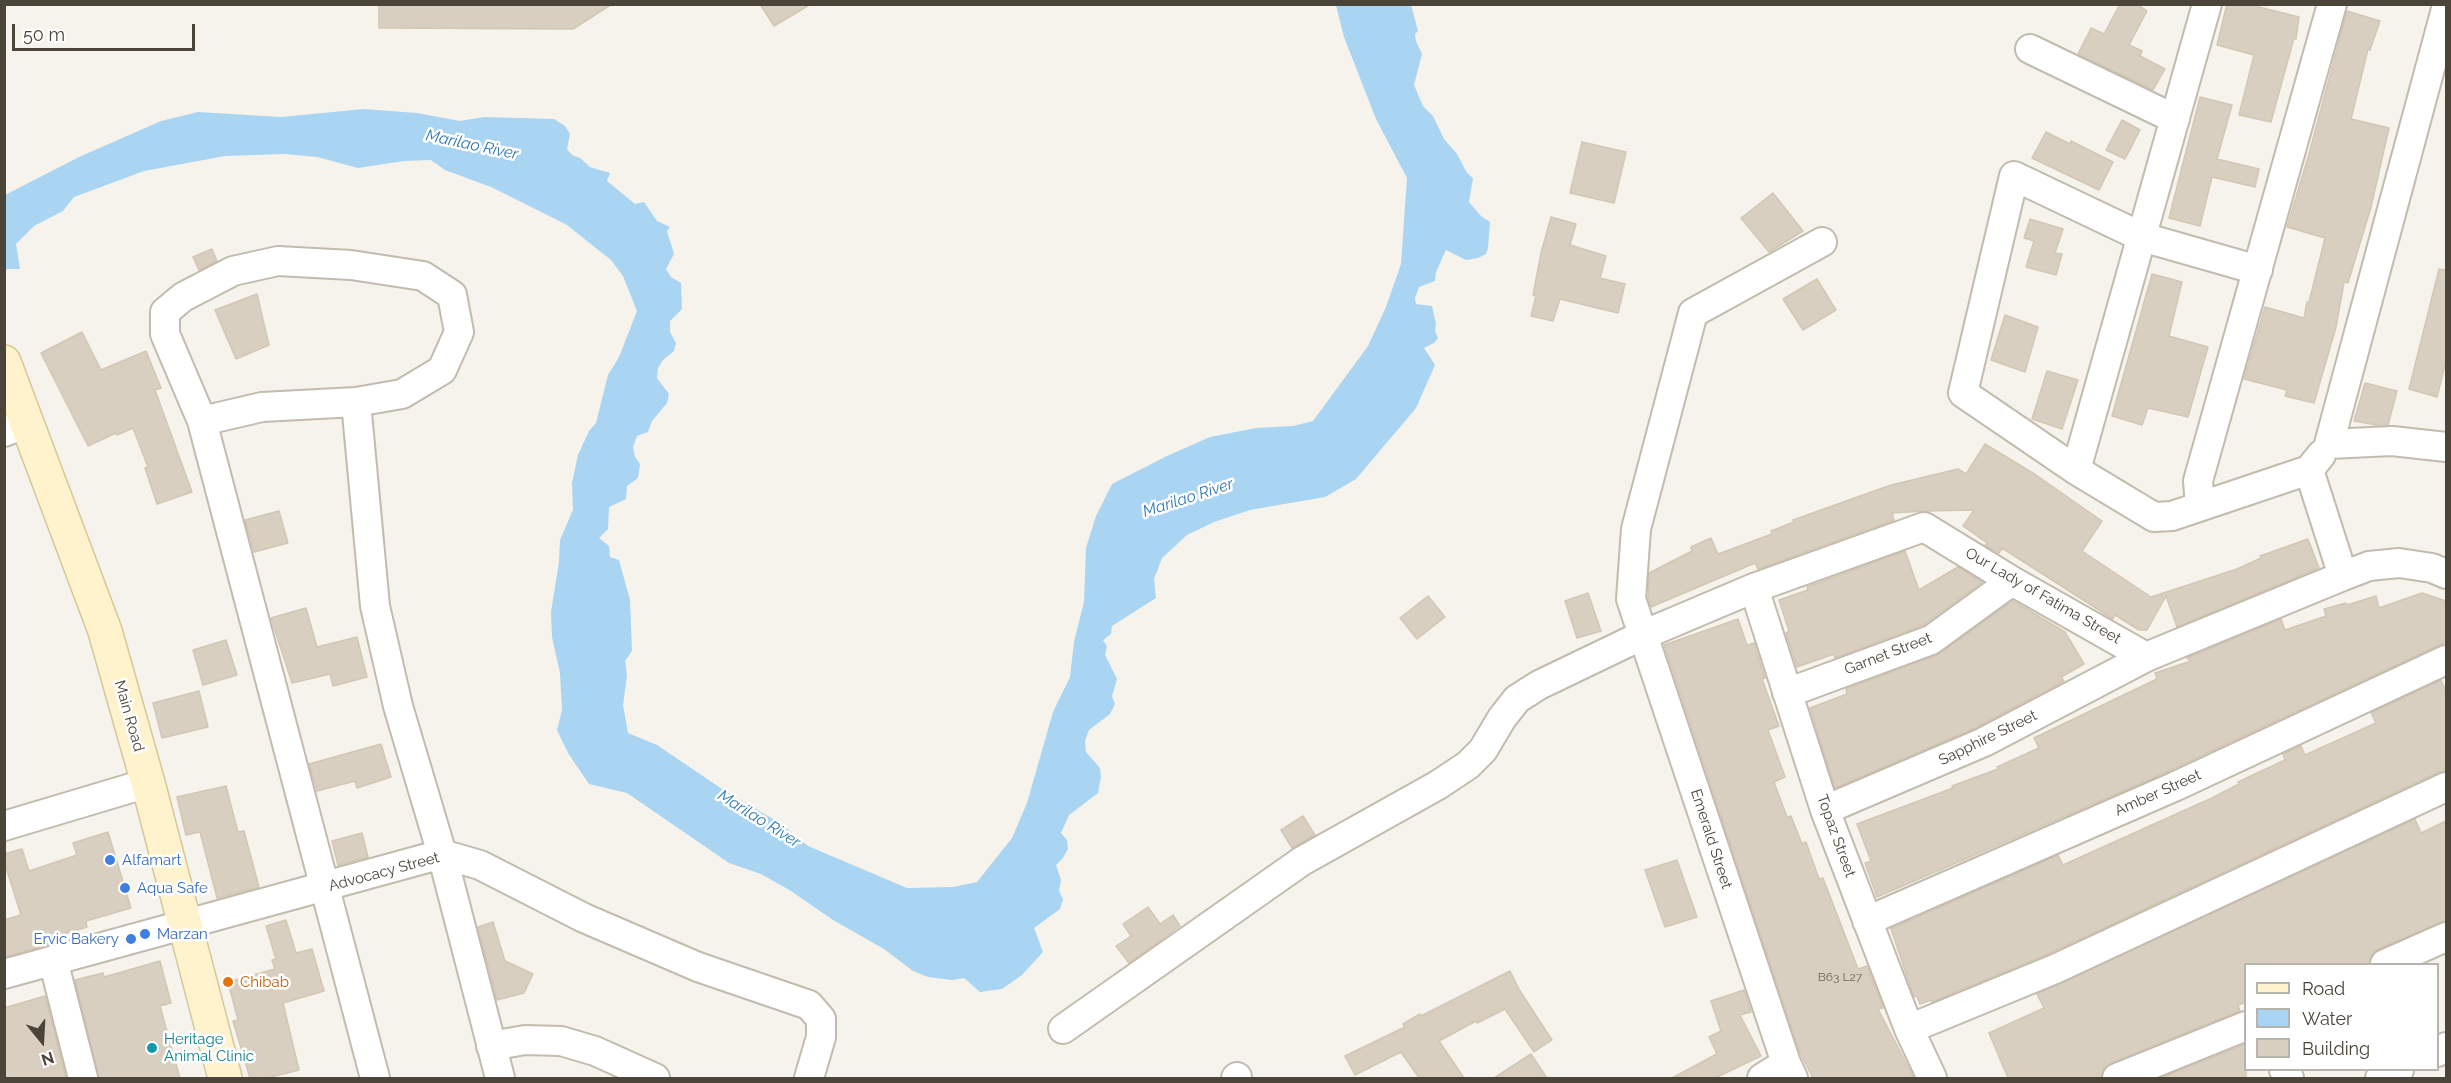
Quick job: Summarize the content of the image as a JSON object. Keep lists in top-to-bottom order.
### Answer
{
  "streets": {
    "main road": ["Main Road"],
    "street": [
      "Our Lady of Fatima Street",
      "Garnet Street",
      "Sapphire Street",
      "Amber Street",
      "Topaz Street",
      "Emerald Street",
      "Advocacy Street"
    ]
  },
  "crossings": [
    ["Our Lady of Fatima Street", "Garnet Street"],
    ["Our Lady of Fatima Street", "Sapphire Street"],
    ["Our Lady of Fatima Street", "Topaz Street"],
    ["Our Lady of Fatima Street", "Emerald Street"],
    ["Garnet Street", "Topaz Street"],
    ["Main Road", "Advocacy Street"],
    ["Sapphire Street", "Topaz Street"],
    ["Amber Street", "Topaz Street"]
  ],
  "water": ["Marilao River"],
  "places": [
    "Alfamart",
    "Aqua Safe",
    "Marzan",
    "Ervic Bakery",
    "Chibab",
    "Heritage Animal Clinic"
  ],
  "house_numbers": ["B63 L27"],
  "legend": ["Road", "Water", "Building"],
  "scale_bar": "50 m",
  "north": "bottom"
}
